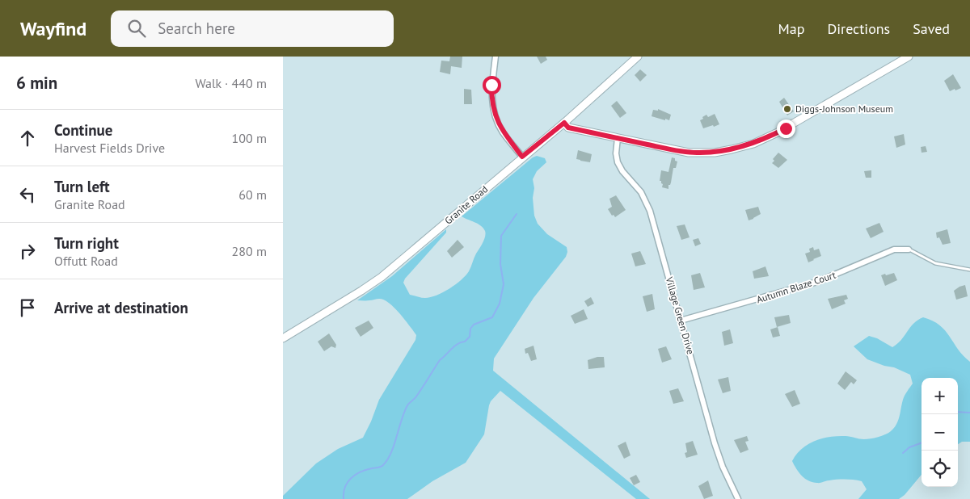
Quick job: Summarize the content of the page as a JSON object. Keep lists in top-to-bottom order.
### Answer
{
  "streets": {
    "street": ["Granite Road", "Autumn Blaze Court", "Village Green Drive"]
  },
  "crossings": [
    ["Autumn Blaze Court", "Village Green Drive"]
  ],
  "places": ["Diggs-Johnson Museum"],
  "page": {
    "header": "Wayfind",
    "search": "Search here",
    "nav": ["Map", "Directions", "Saved"],
    "heading": ["6 min", "Walk · 440 m"],
    "list": [
      ["Continue", "Harvest Fields Drive", "100 m"],
      ["Turn left", "Granite Road", "60 m"],
      ["Turn right", "Offutt Road", "280 m"],
      "Arrive at destination"
    ],
    "map_buttons": ["+", "−"]
  }
}
